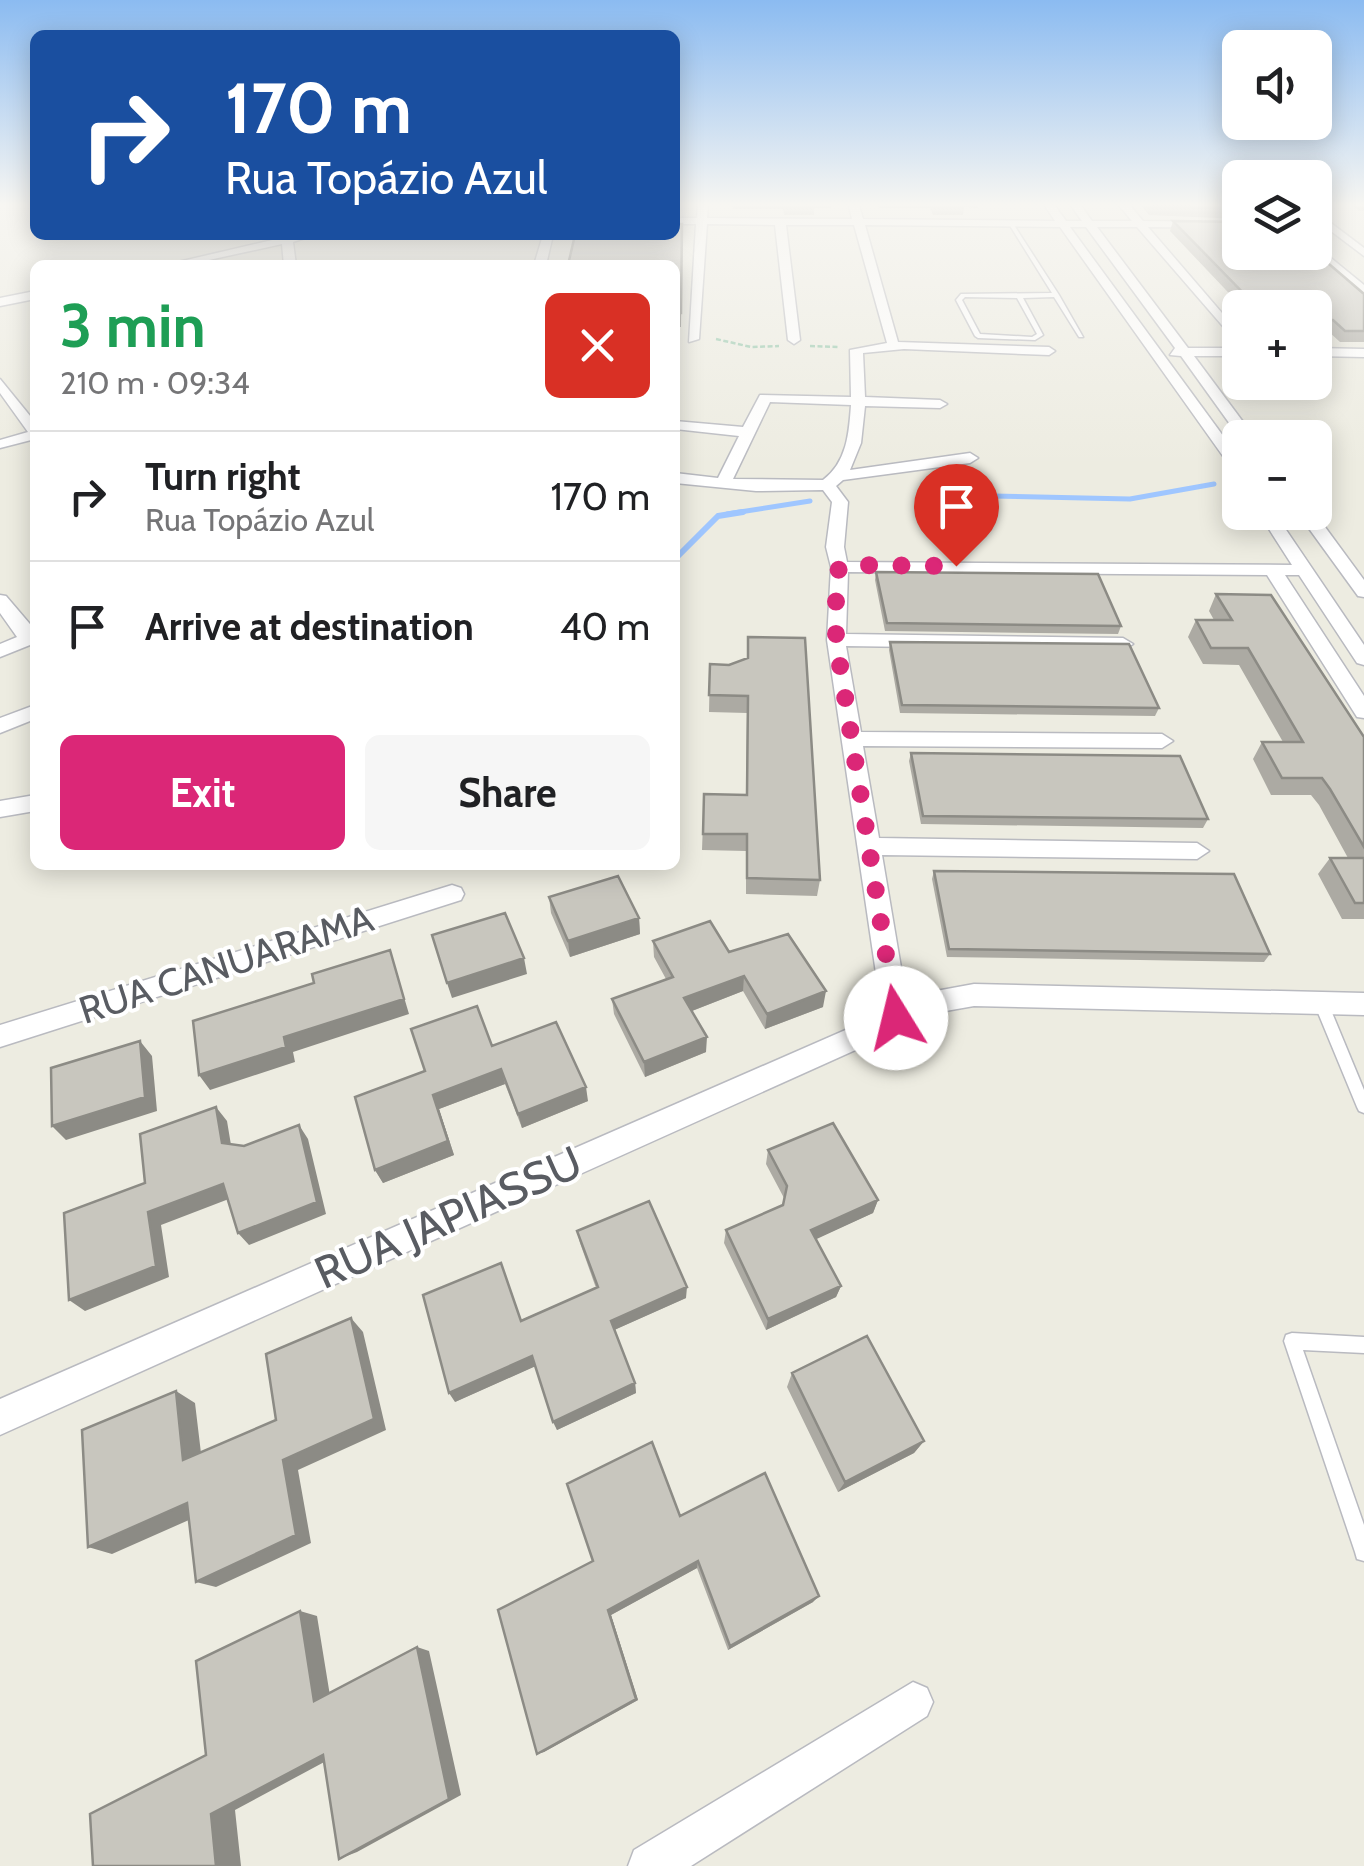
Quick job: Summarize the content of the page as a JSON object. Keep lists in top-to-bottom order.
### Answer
{
  "streets": {
    "street": ["RUA CANUARAMA", "RUA JAPIASSU"]
  },
  "page": {
    "map_buttons": ["+", "−"],
    "turn": ["170 m", "Rua Topázio Azul"],
    "heading": ["3 min", "210 m · 09:34"],
    "list": [
      {
        "name": "Turn right",
        "note": "Rua Topázio Azul",
        "value": "170 m"
      },
      {
        "name": "Arrive at destination",
        "value": "40 m"
      }
    ],
    "buttons": ["Exit", "Share"]
  }
}
